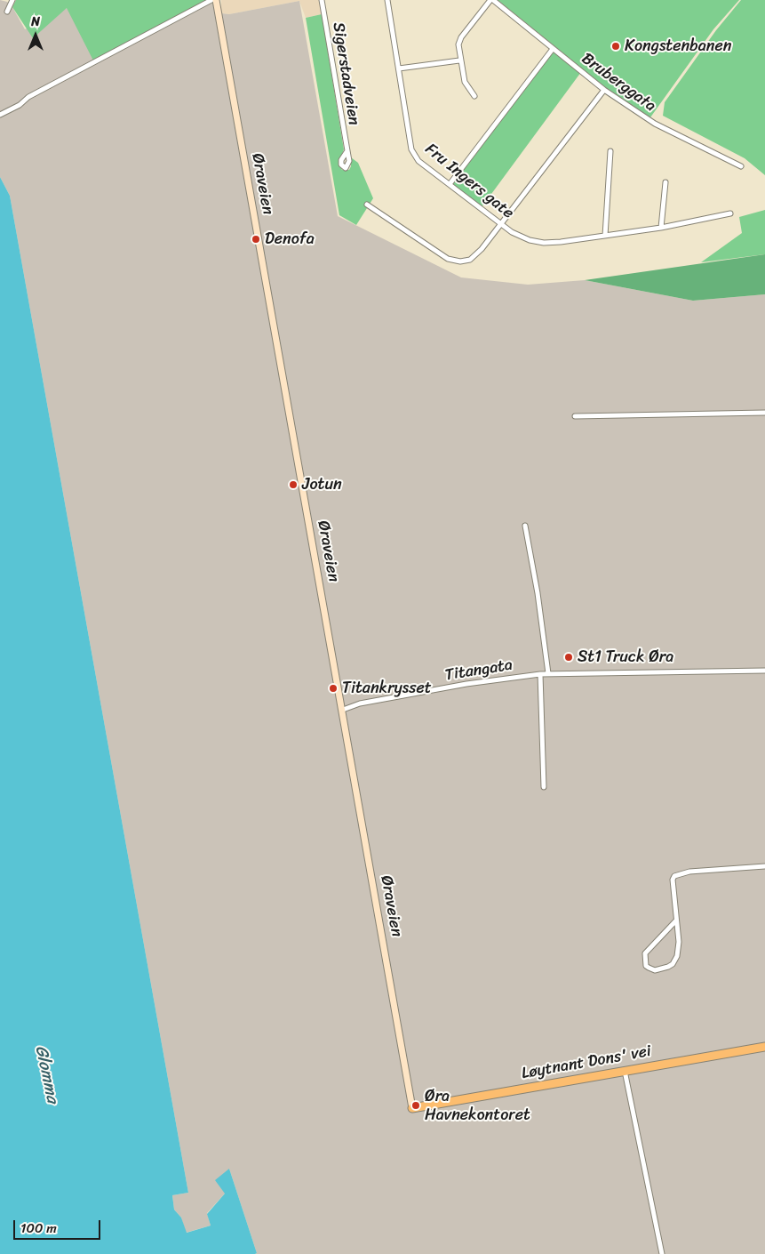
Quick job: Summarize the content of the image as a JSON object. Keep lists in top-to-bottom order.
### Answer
{
  "streets": {
    "highway": ["Løytnant Dons' vei"],
    "street": [
      "Sigerstadveien",
      "Bruberggata",
      "Fru Ingers gate",
      "Øraveien",
      "Titangata"
    ]
  },
  "crossings": [
    ["Øraveien", "Titangata"],
    ["Øraveien", "Løytnant Dons' vei"]
  ],
  "water": ["Glomma"],
  "places": [
    "Kongstenbanen",
    "Denofa",
    "Jotun",
    "St1 Truck Øra",
    "Titankrysset",
    "Øra Havnekontoret"
  ],
  "scale_bar": "100 m",
  "north": "top"
}
